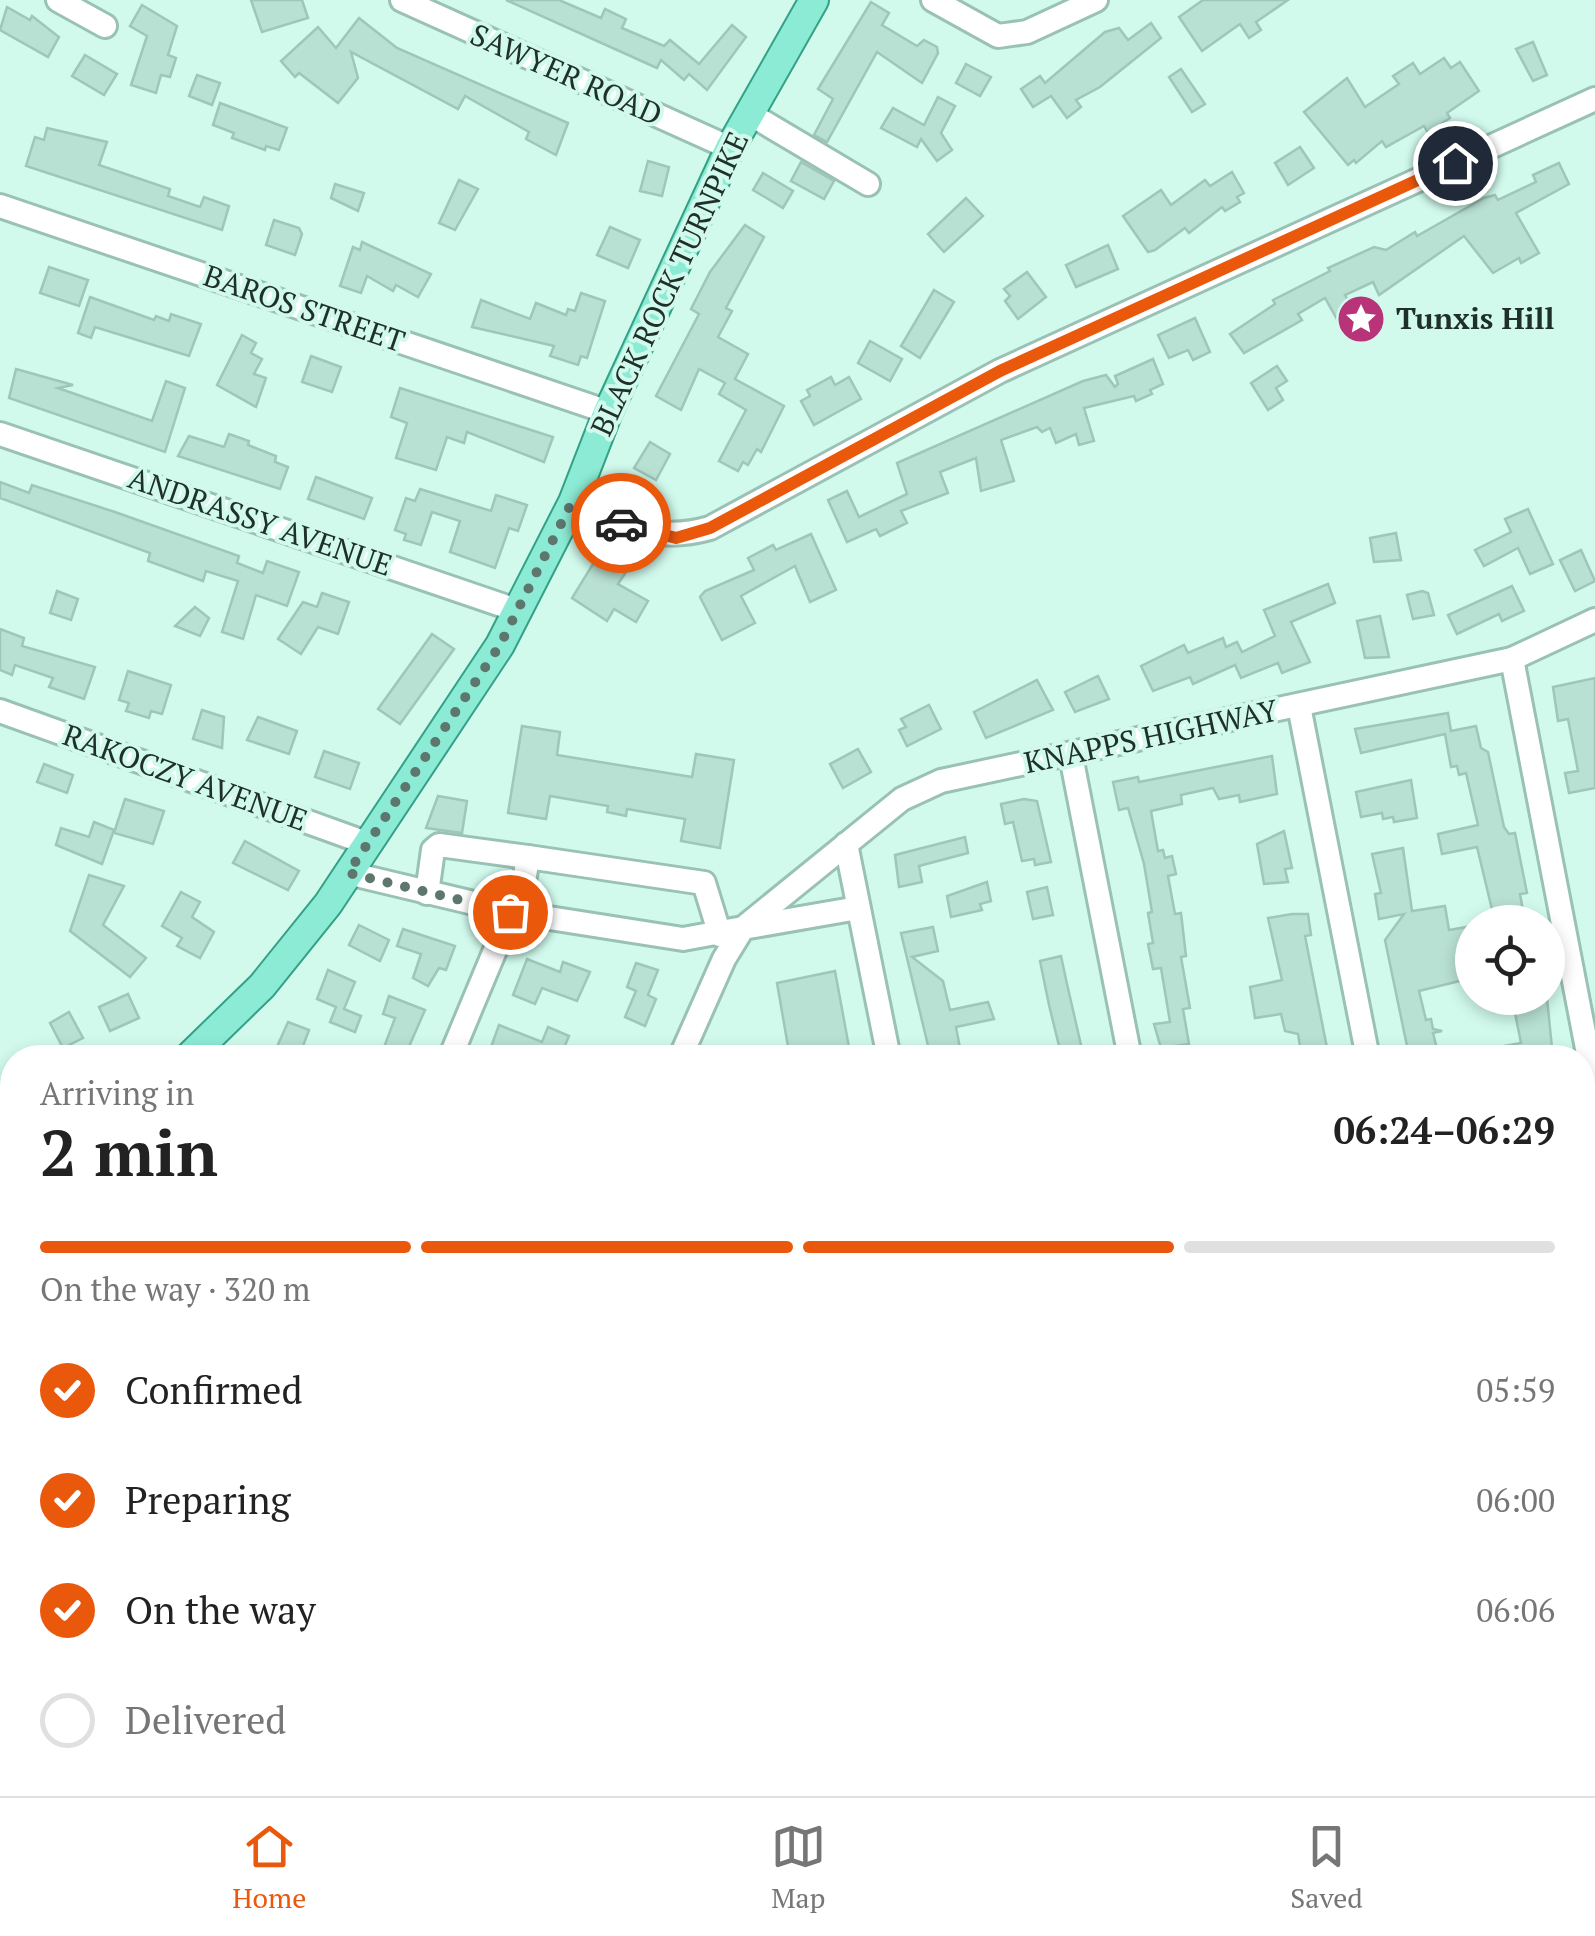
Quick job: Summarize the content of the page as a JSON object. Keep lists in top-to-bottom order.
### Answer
{
  "streets": {
    "main road": ["BLACK ROCK TURNPIKE"],
    "street": [
      "SAWYER ROAD",
      "BAROS STREET",
      "ANDRASSY AVENUE",
      "KNAPPS HIGHWAY",
      "RAKOCZY AVENUE"
    ]
  },
  "crossings": [
    ["SAWYER ROAD", "BLACK ROCK TURNPIKE"],
    ["BLACK ROCK TURNPIKE", "BAROS STREET"],
    ["BLACK ROCK TURNPIKE", "ANDRASSY AVENUE"],
    ["BLACK ROCK TURNPIKE", "KNAPPS HIGHWAY"],
    ["BLACK ROCK TURNPIKE", "RAKOCZY AVENUE"]
  ],
  "places": {
    "place": ["Tunxis Hill"]
  },
  "page": {
    "heading": ["2 min", "Arriving in", "06:24–06:29"],
    "bar": "On the way · 320 m",
    "list": [
      ["Confirmed", "05:59"],
      ["Preparing", "06:00"],
      ["On the way", "06:06"],
      "Delivered"
    ],
    "tabs": ["Home", "Map", "Saved"]
  }
}
